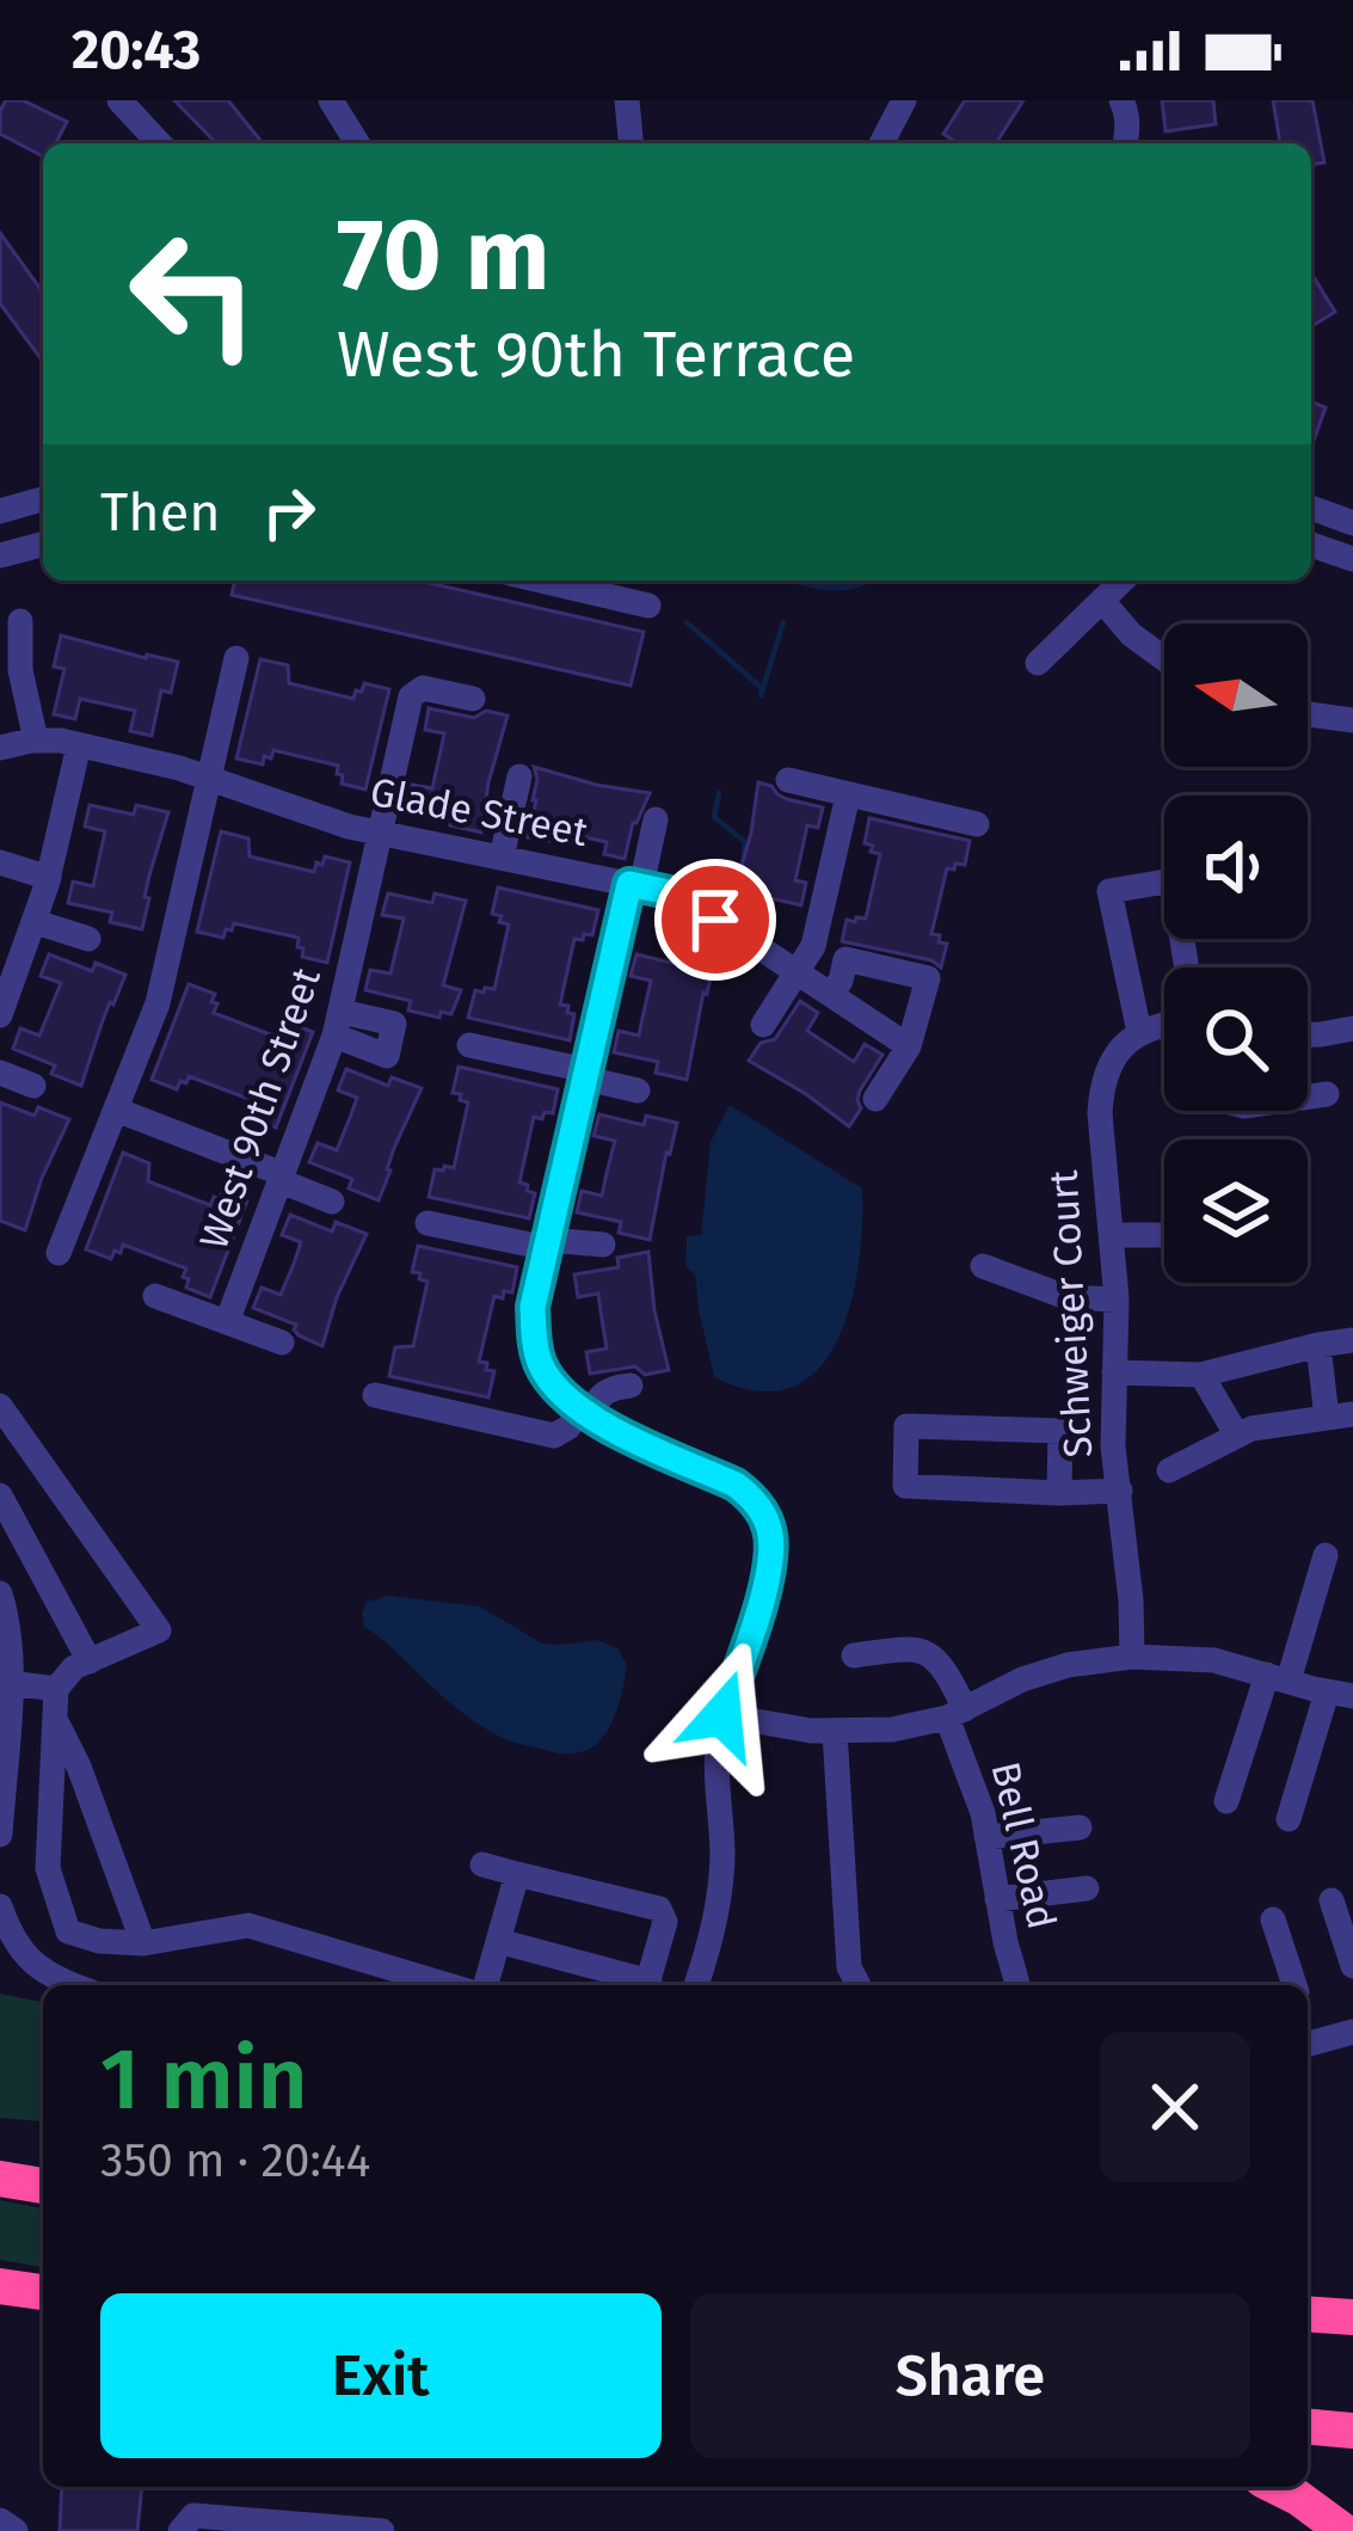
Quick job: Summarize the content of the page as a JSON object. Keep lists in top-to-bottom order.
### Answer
{
  "streets": {
    "street": [
      "Glade Street",
      "West 90th Street",
      "Schweiger Court",
      "Bell Road"
    ]
  },
  "crossings": [
    ["Glade Street", "West 90th Street"]
  ],
  "north": "left",
  "page": {
    "status": "20:43",
    "turn": ["70 m", "West 90th Terrace"],
    "then": "Then",
    "heading": ["1 min", "350 m · 20:44"],
    "buttons": ["Exit", "Share"]
  }
}
